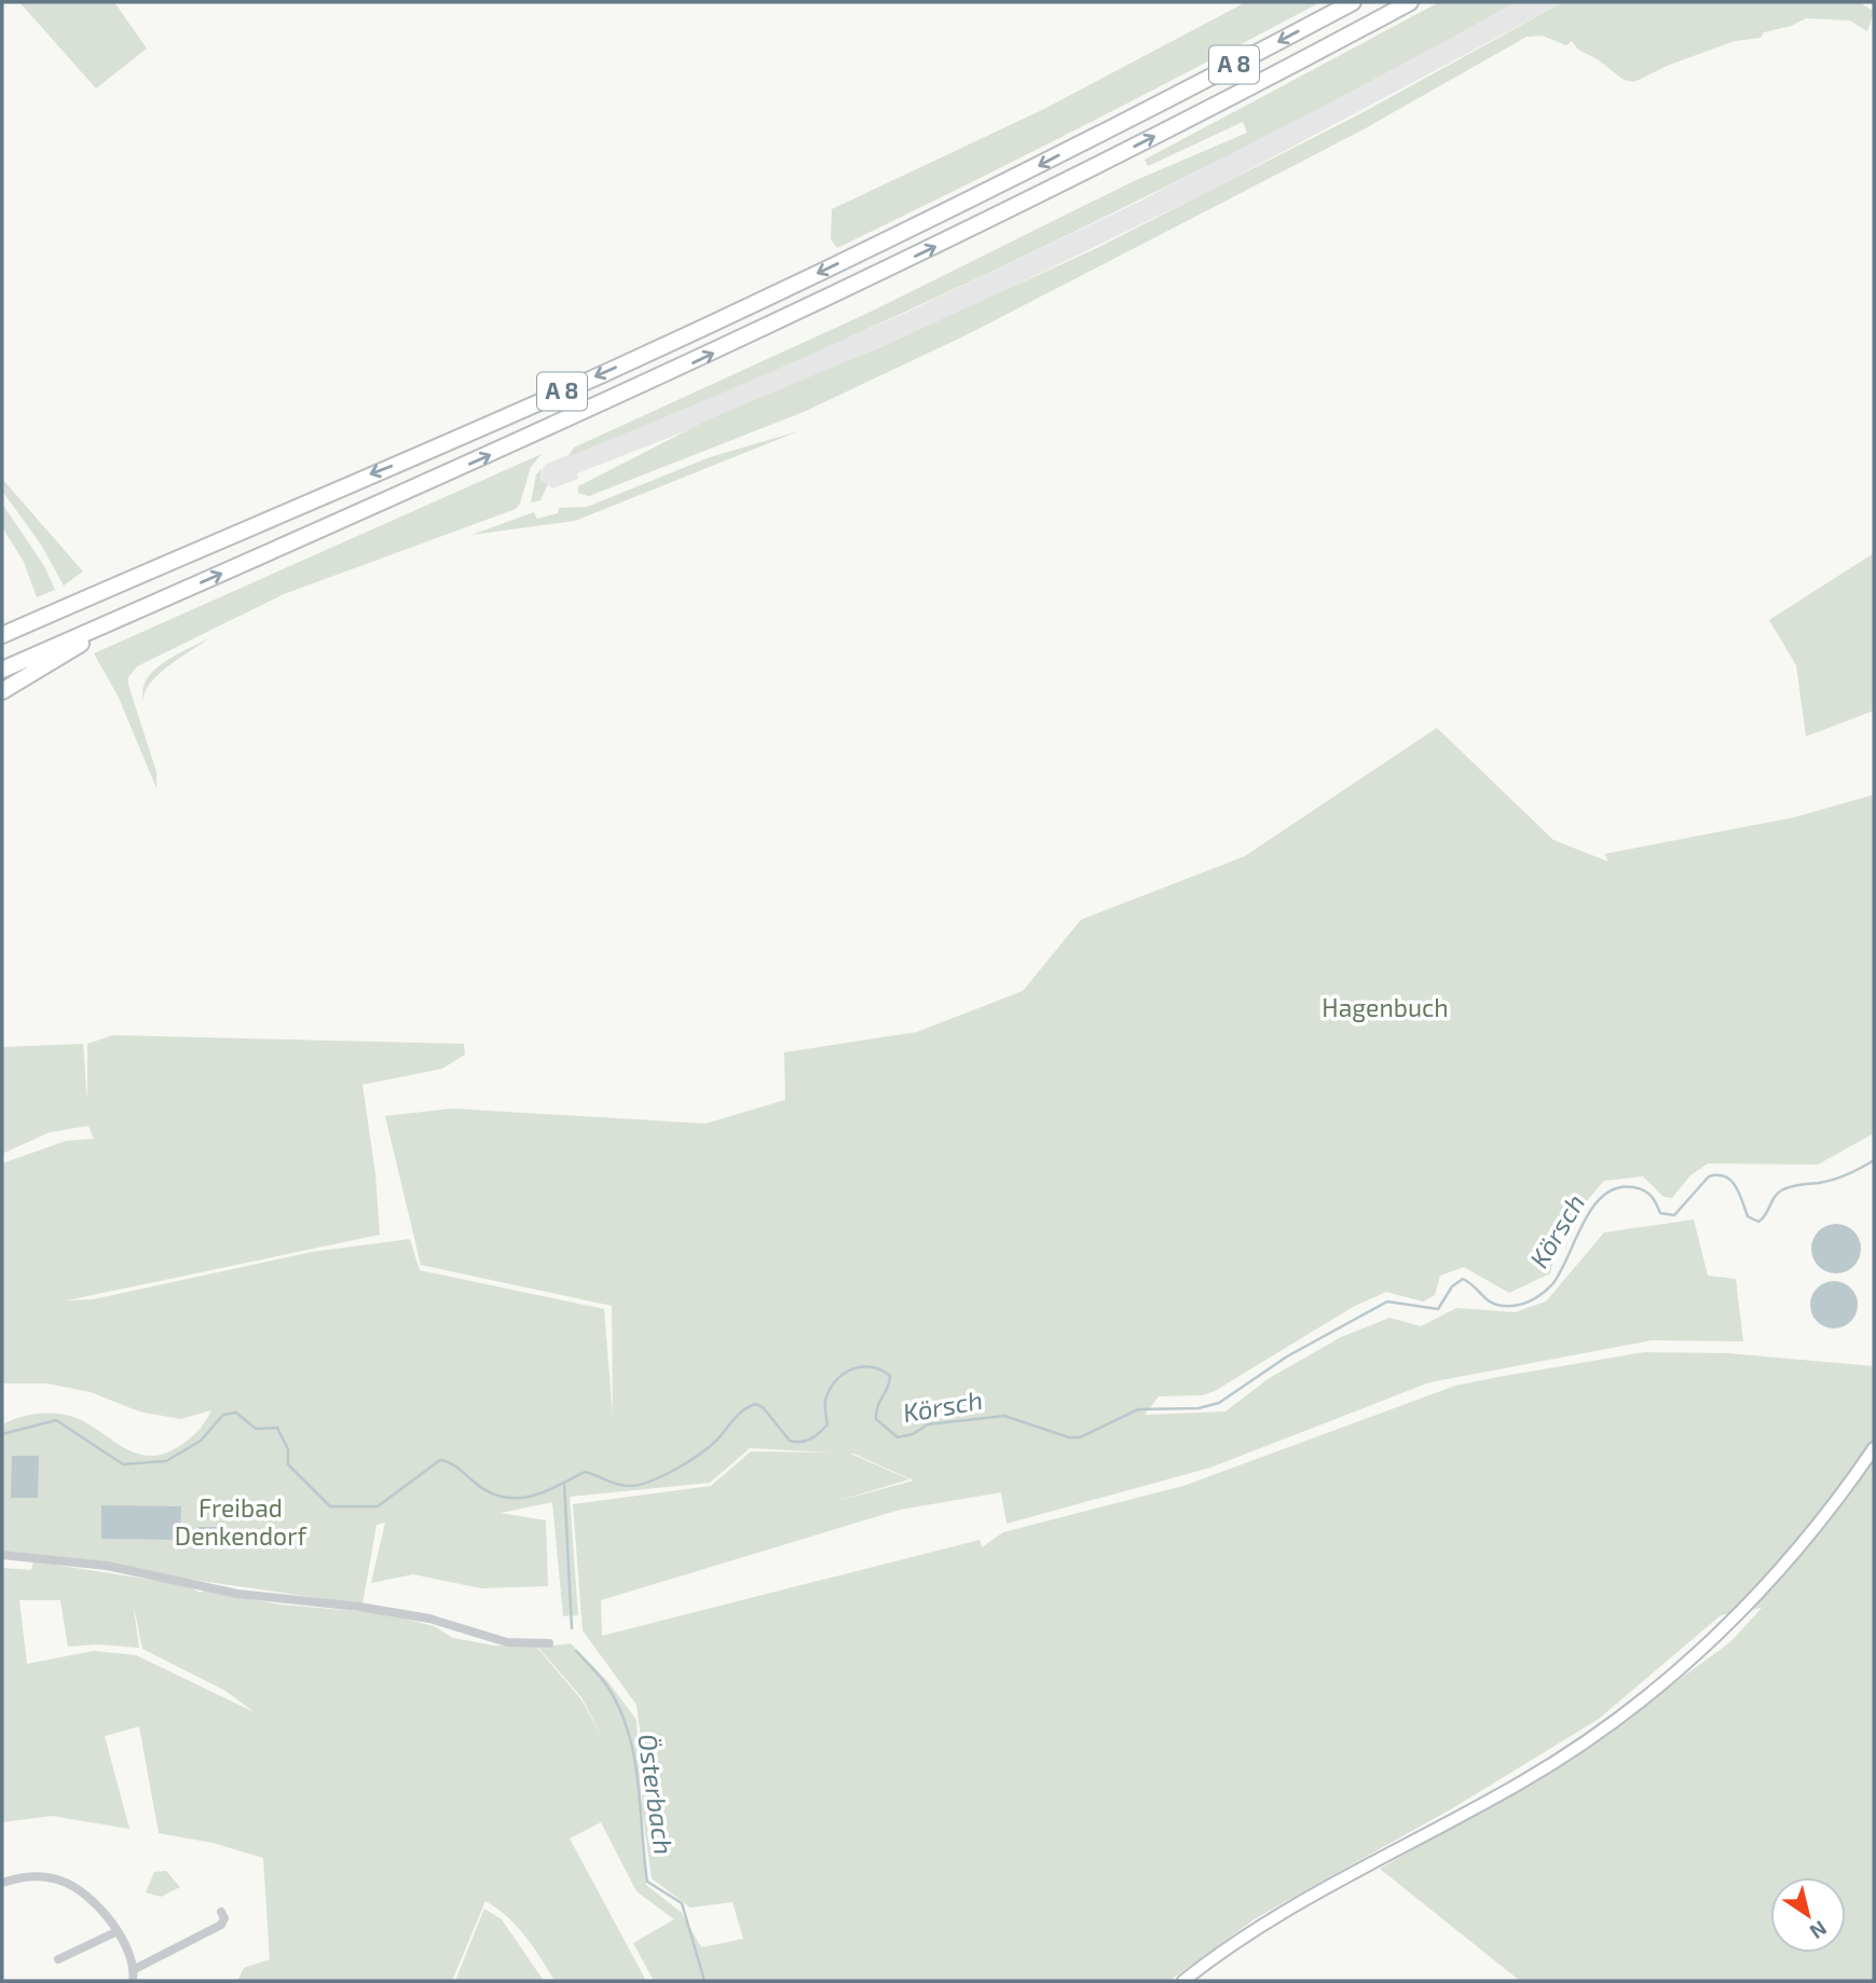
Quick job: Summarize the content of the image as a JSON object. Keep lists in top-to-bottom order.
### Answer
{
  "streets": {
    "highway": ["A 8"]
  },
  "water": ["Körsch", "Österbach"],
  "parks": ["Hagenbuch", "Freibad Denkendorf"],
  "north": "bottom right"
}
